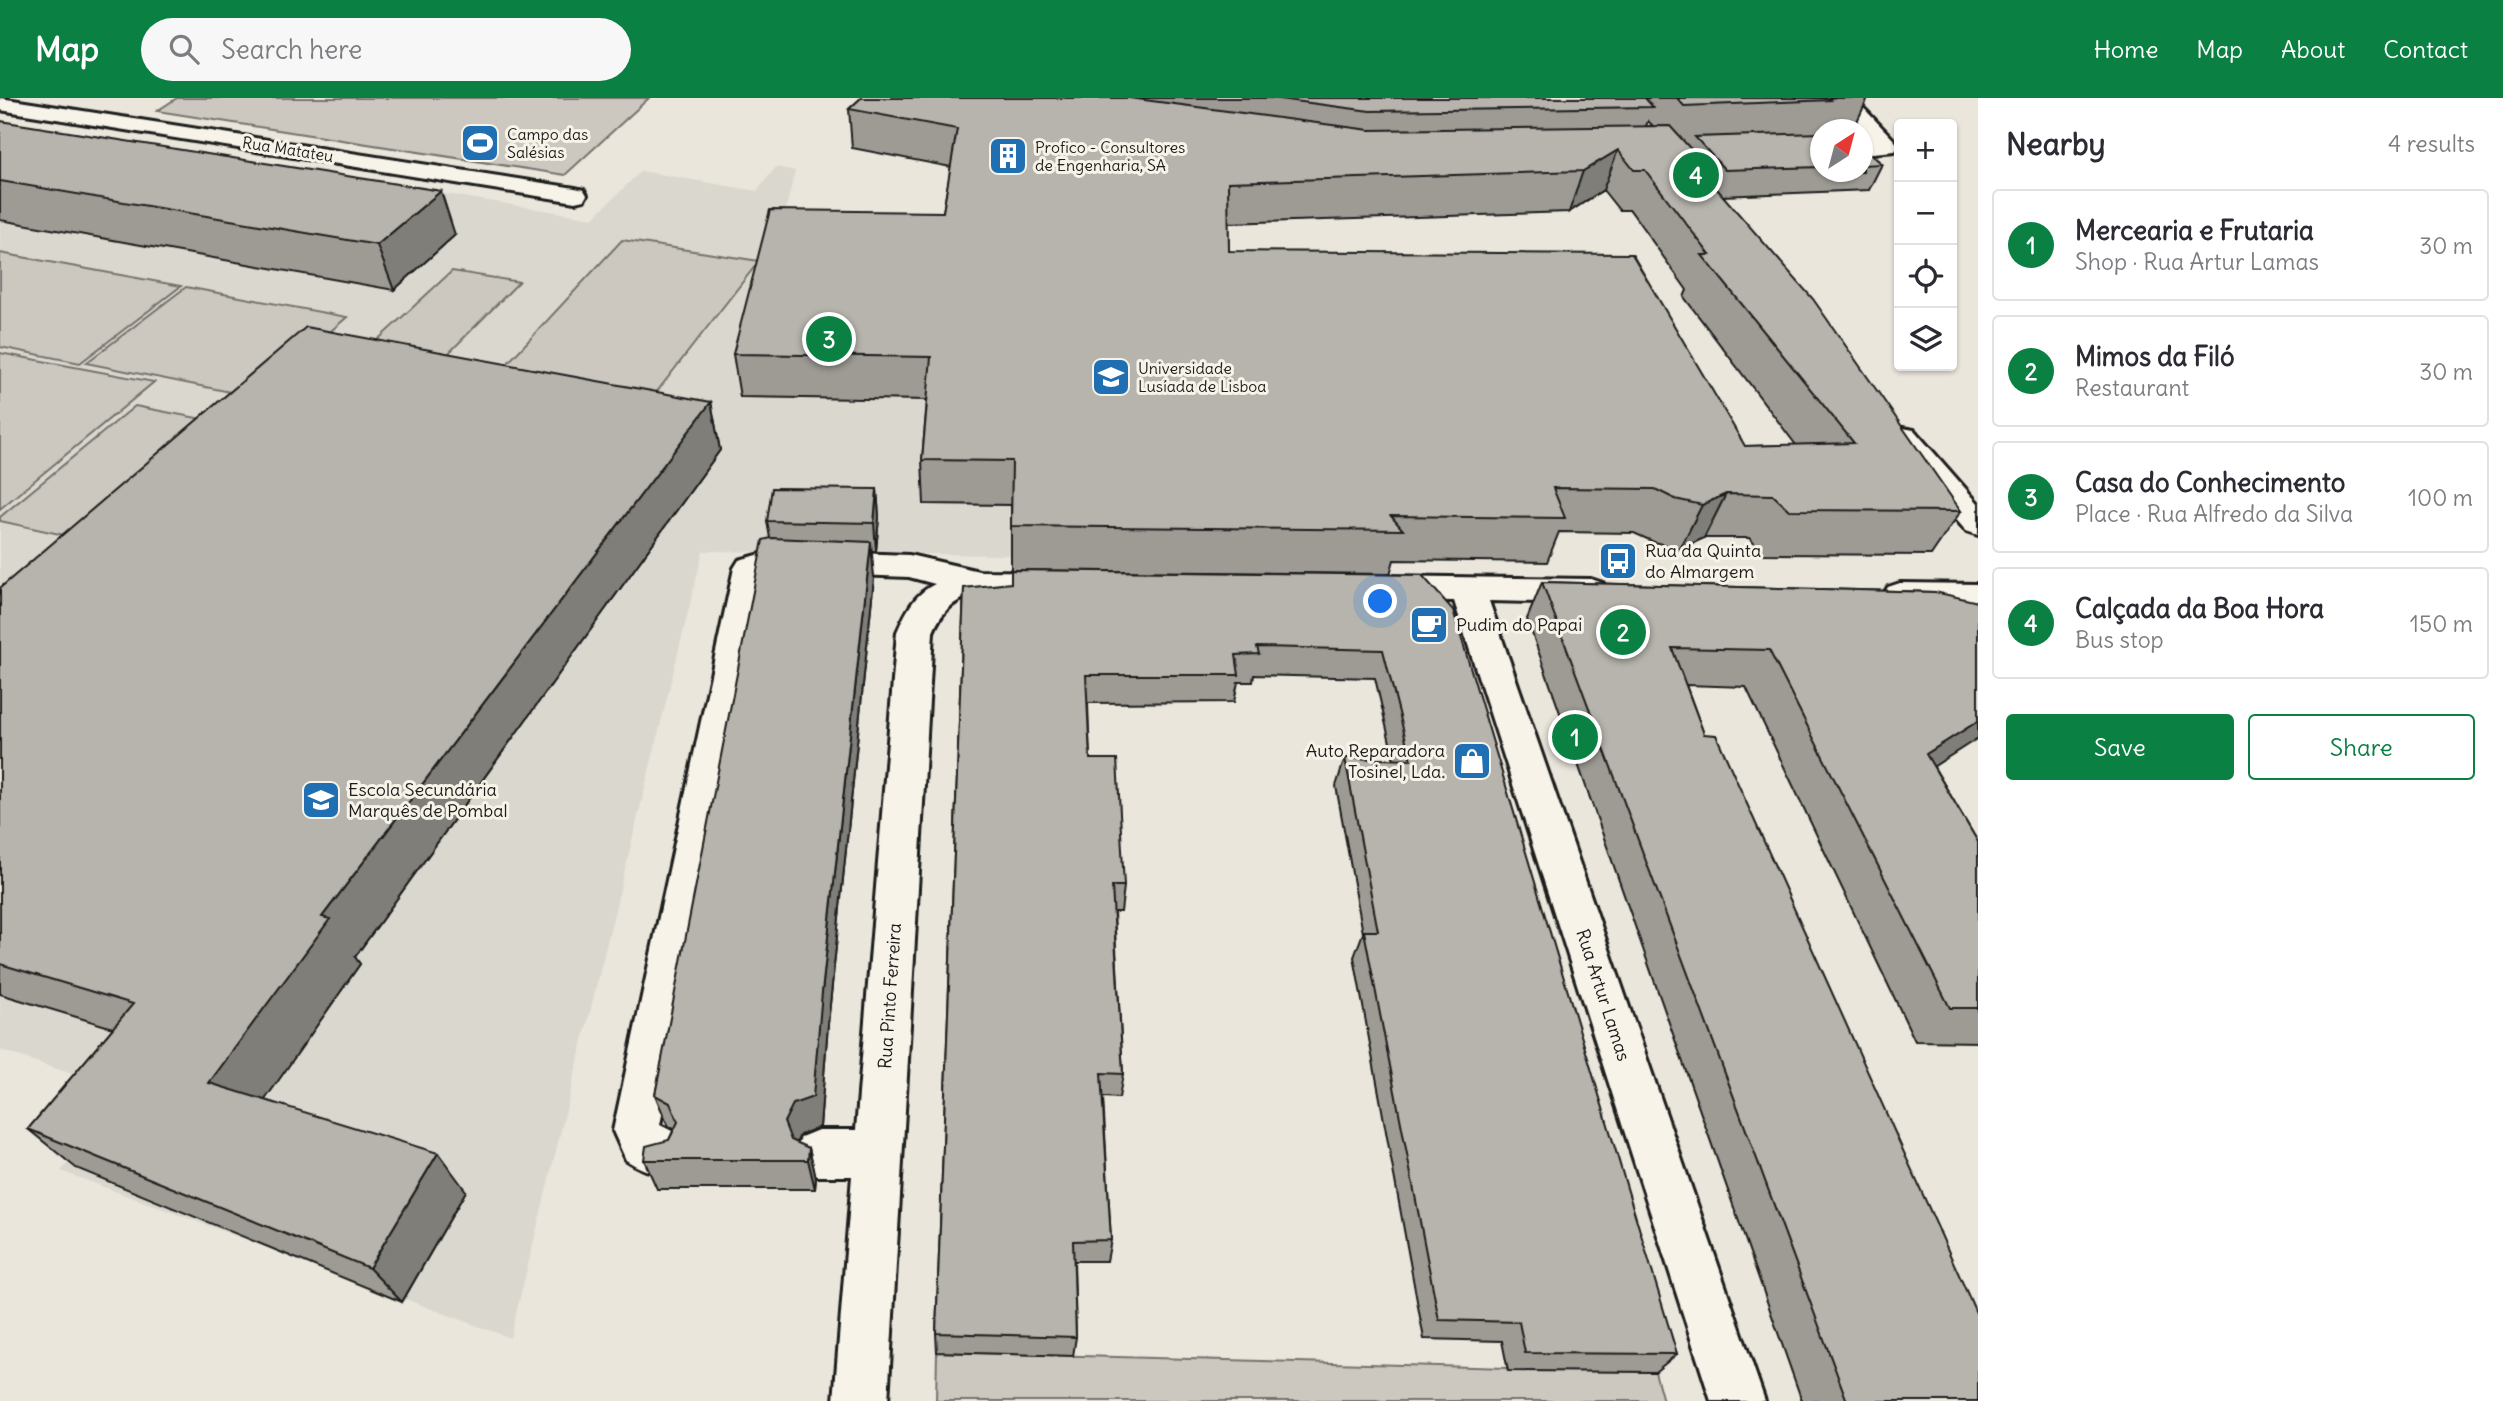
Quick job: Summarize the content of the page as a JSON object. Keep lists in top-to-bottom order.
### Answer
{
  "streets": {
    "street": ["Rua Matateu", "Rua Artur Lamas", "Rua Pinto Ferreira"]
  },
  "places": {
    "sports": ["Campo das Salésias"],
    "building": ["Profico - Consultores de Engenharia, SA"],
    "school or university": ["Universidade Lusíada de Lisboa", "Escola Secundária Marquês de Pombal"],
    "bus stop": ["Rua da Quinta do Almargem"],
    "cafe": ["Pudim do Papai"],
    "shop": ["Auto Reparadora Tosinel, Lda."]
  },
  "north": "top right",
  "page": {
    "header": "Map",
    "search": "Search here",
    "nav": [
      "Home",
      "Map",
      "About",
      "Contact"
    ],
    "heading": ["Nearby", "4 results"],
    "map_buttons": ["+", "−"],
    "pins": [
      "4",
      "3",
      "2",
      "1"
    ],
    "list": [
      {
        "mark": "1",
        "name": "Mercearia e Frutaria",
        "note": "Shop · Rua Artur Lamas",
        "value": "30 m"
      },
      {
        "mark": "2",
        "name": "Mimos da Filó",
        "note": "Restaurant",
        "value": "30 m"
      },
      {
        "mark": "3",
        "name": "Casa do Conhecimento",
        "note": "Place · Rua Alfredo da Silva",
        "value": "100 m"
      },
      {
        "mark": "4",
        "name": "Calçada da Boa Hora",
        "note": "Bus stop",
        "value": "150 m"
      }
    ],
    "buttons": ["Save", "Share"]
  }
}
